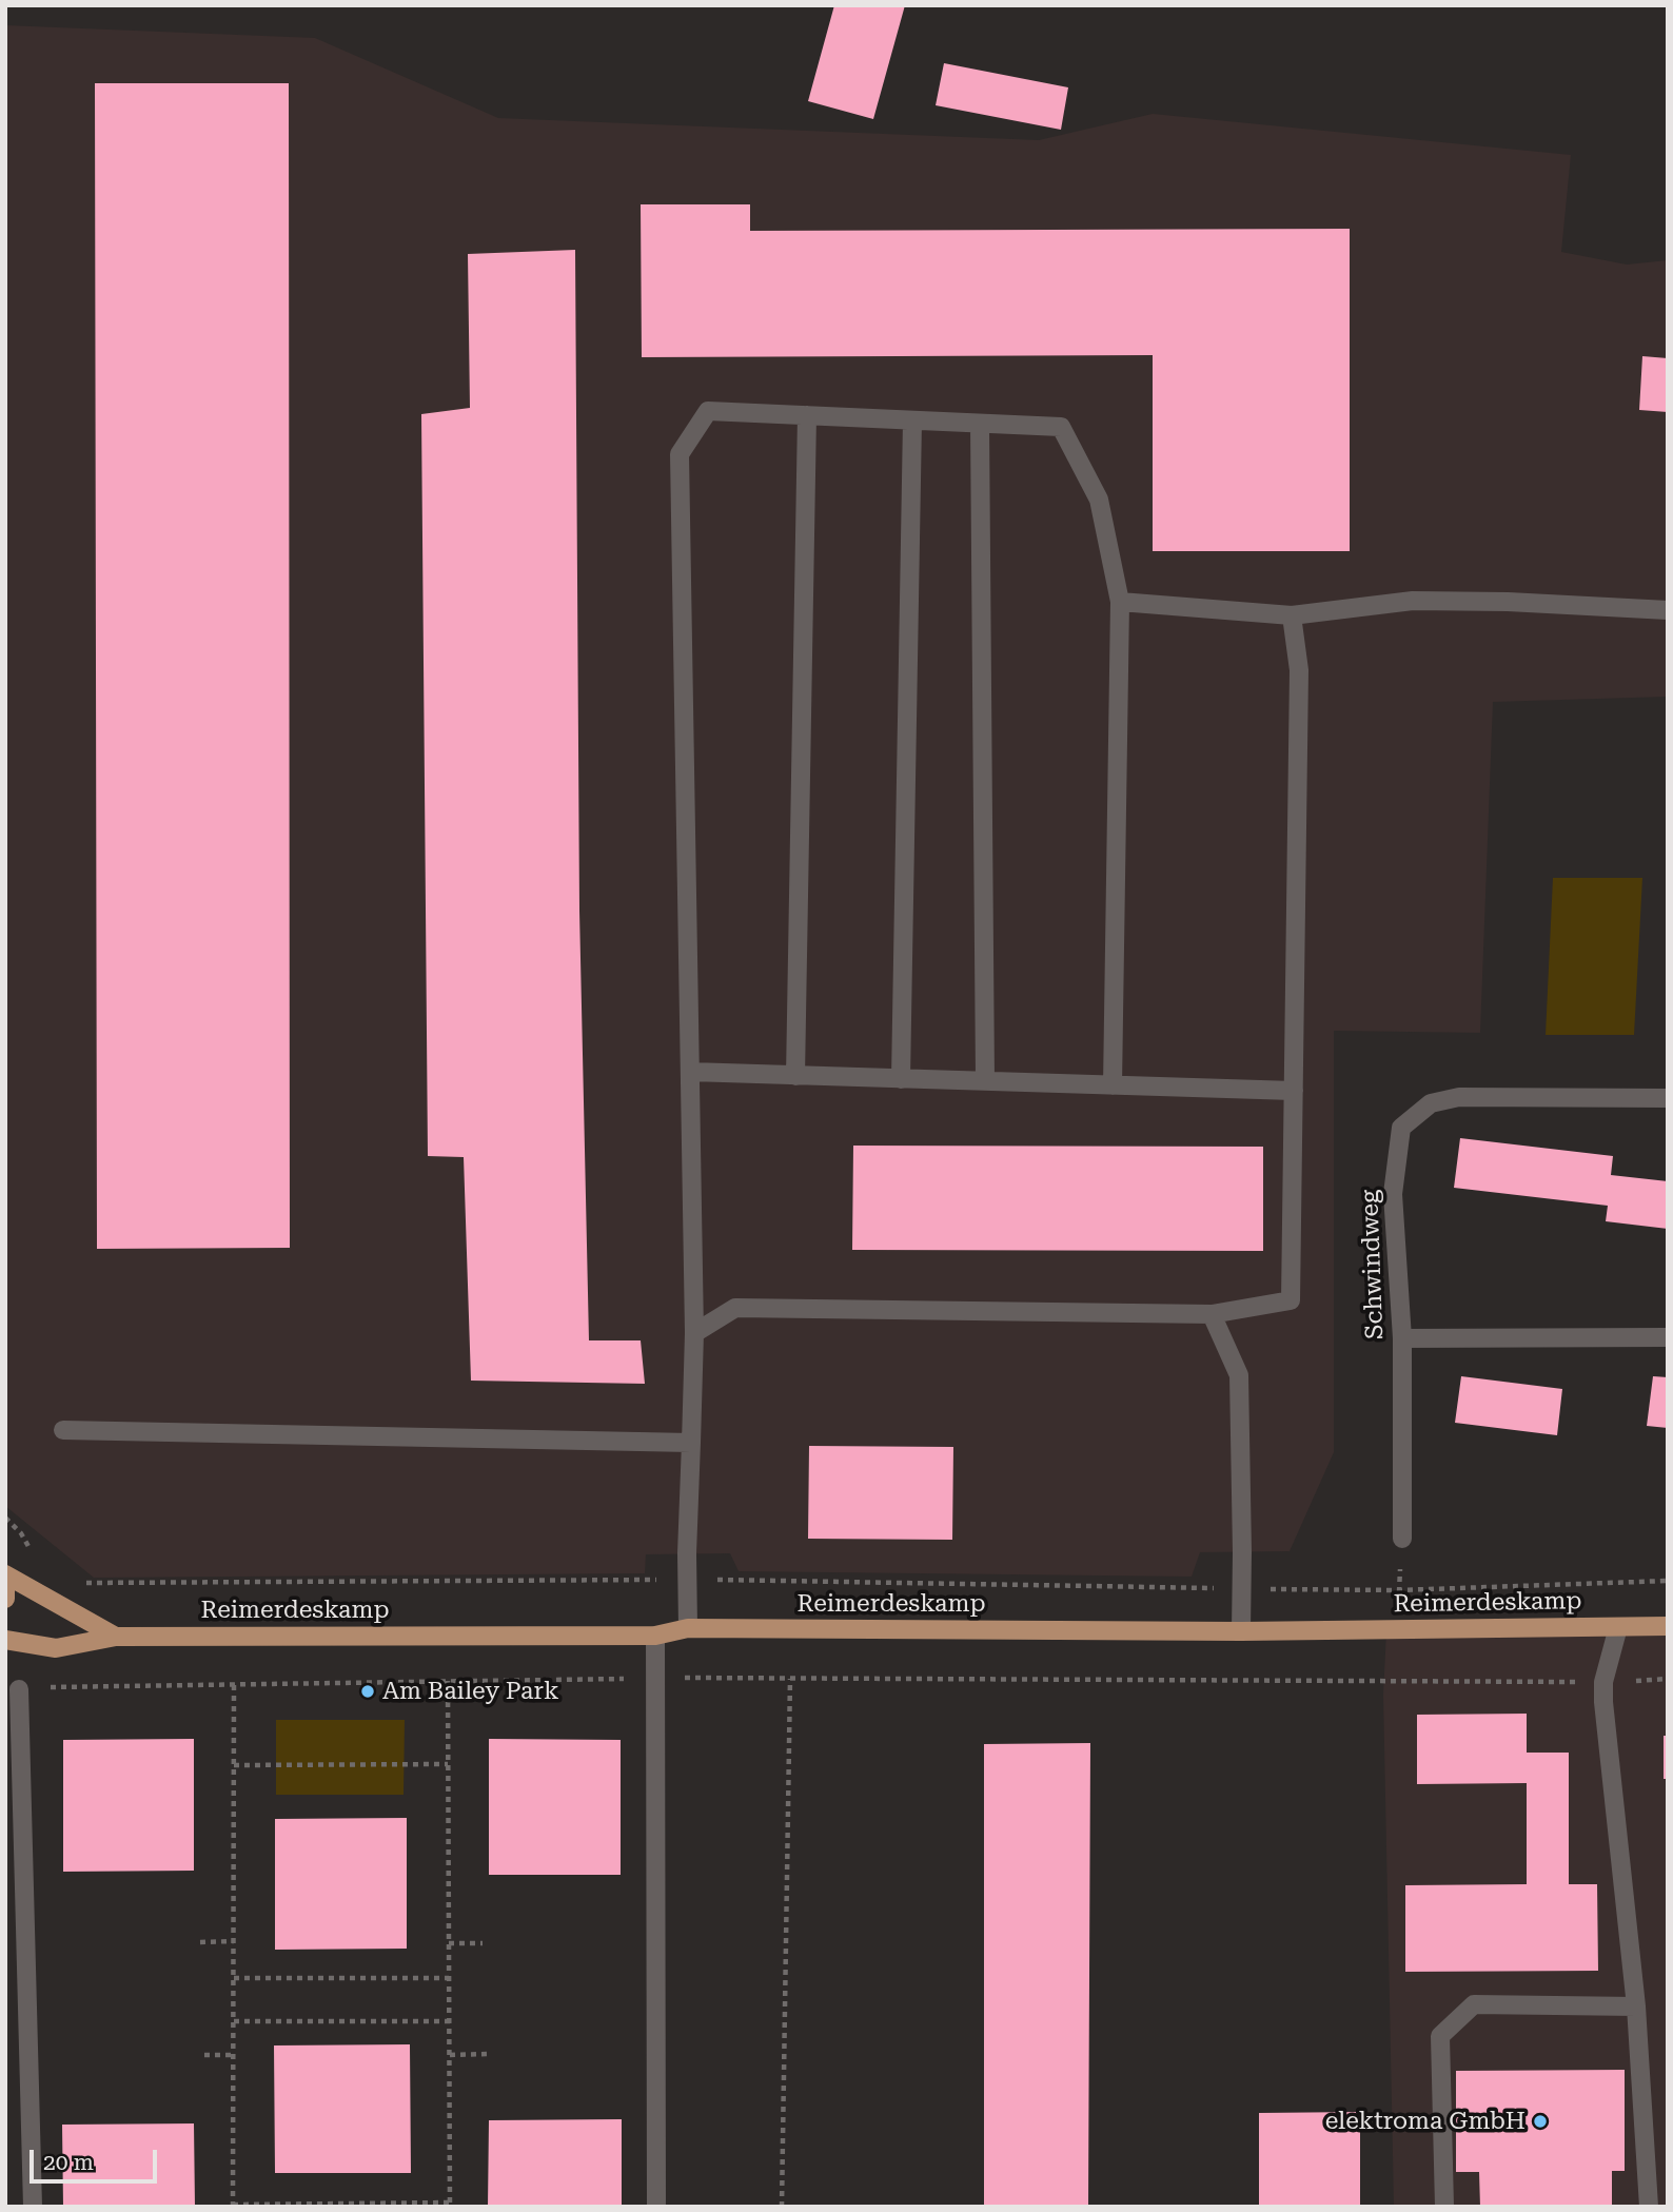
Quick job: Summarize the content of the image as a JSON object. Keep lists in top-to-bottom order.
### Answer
{
  "streets": {
    "main road": ["Reimerdeskamp"],
    "street": ["Schwindweg"]
  },
  "places": ["Am Bailey Park", "elektroma GmbH"],
  "scale_bar": "20 m"
}
